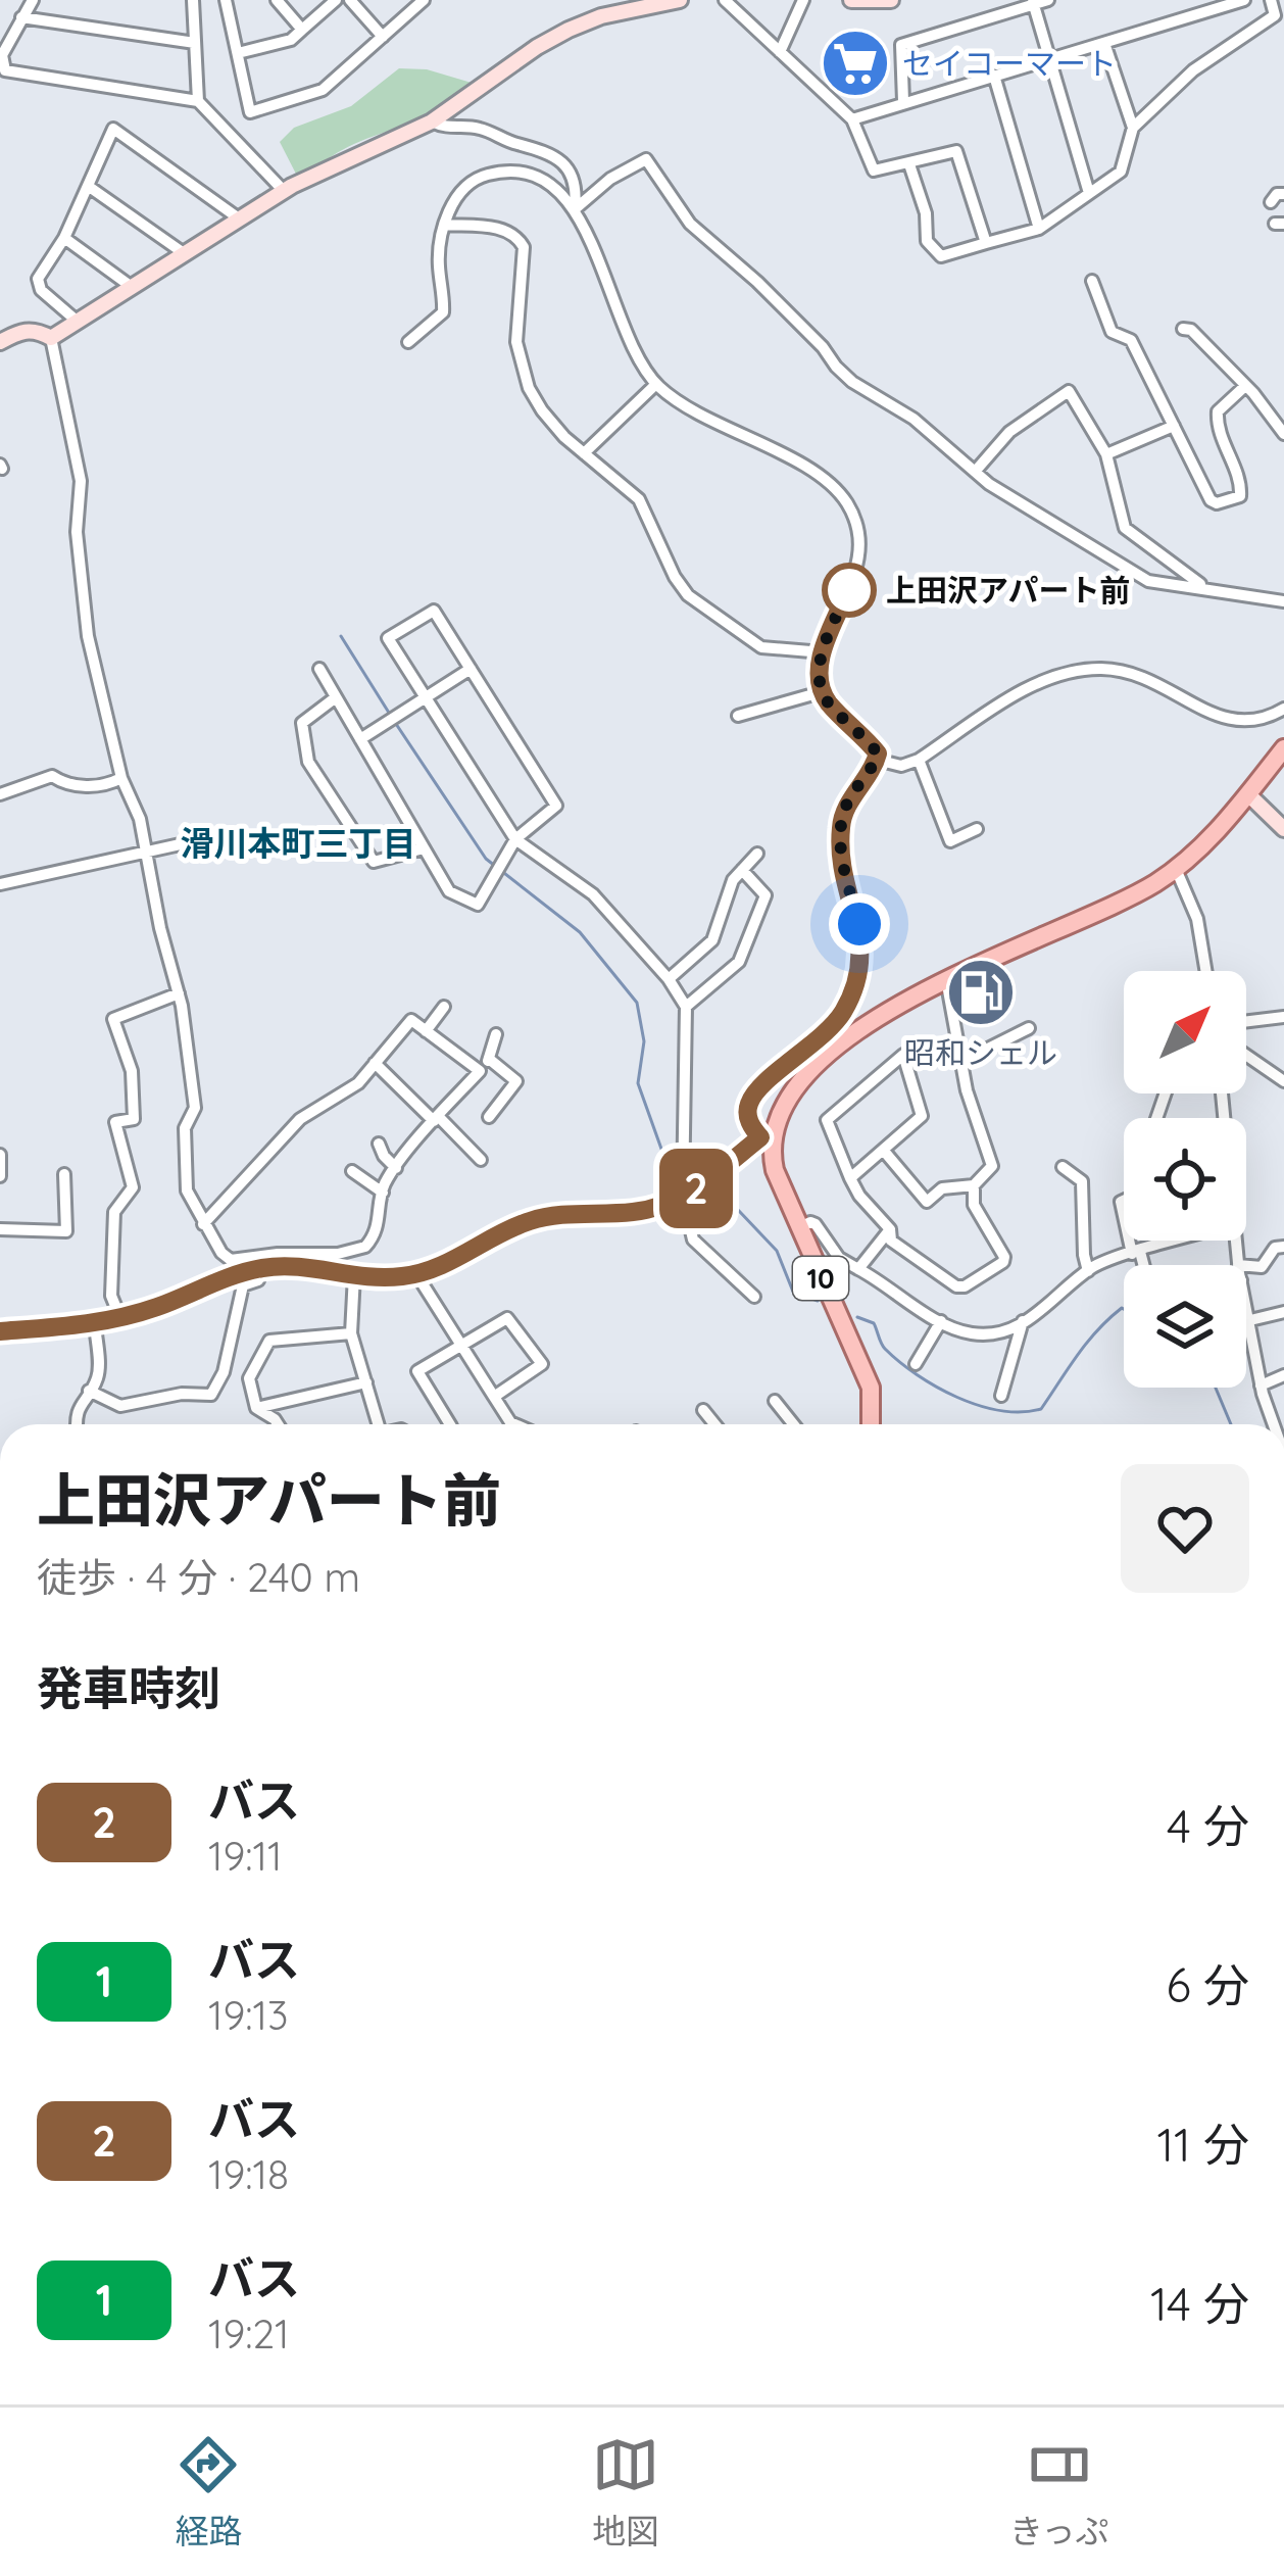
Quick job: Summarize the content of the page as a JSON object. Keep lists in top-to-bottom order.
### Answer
{
  "streets": {
    "main road": ["10"]
  },
  "districts": ["滑川本町三丁目"],
  "places": {
    "supermarket": ["セイコーマート"],
    "other": ["上田沢アパート前"],
    "fuel station": ["昭和シェル"]
  },
  "lines": ["bus line 2"],
  "north": "top right",
  "page": {
    "on_map": "2",
    "heading": [
      ["上田沢アパート前", "徒歩 · 4 分 · 240 m"],
      "発車時刻"
    ],
    "list": [
      {
        "mark": "2",
        "name": "バス",
        "note": "19:11",
        "value": "4 分"
      },
      {
        "mark": "1",
        "name": "バス",
        "note": "19:13",
        "value": "6 分"
      },
      {
        "mark": "2",
        "name": "バス",
        "note": "19:18",
        "value": "11 分"
      },
      {
        "mark": "1",
        "name": "バス",
        "note": "19:21",
        "value": "14 分"
      }
    ],
    "tabs": ["経路", "地図", "きっぷ"]
  }
}
